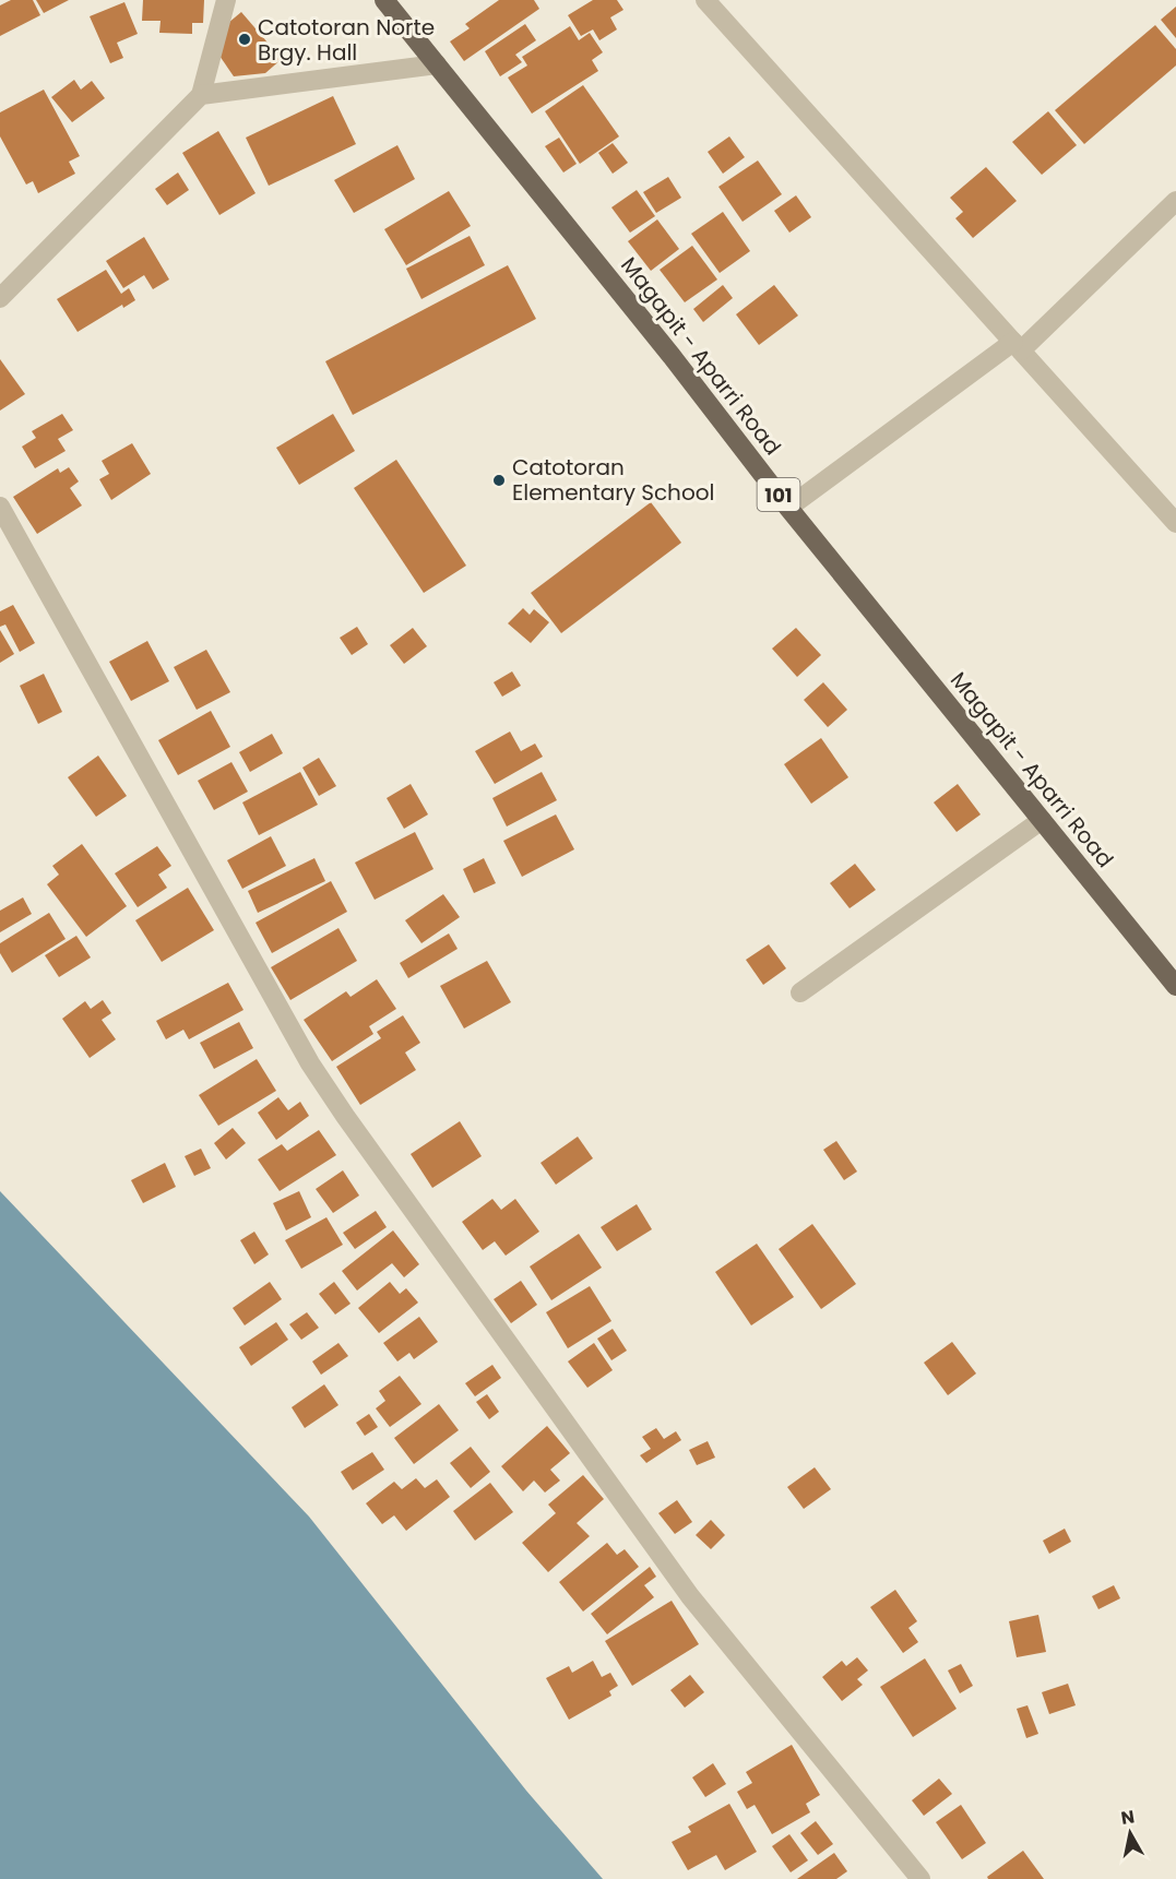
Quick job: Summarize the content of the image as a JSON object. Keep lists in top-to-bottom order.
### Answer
{
  "streets": {
    "main road": ["Magapit - Aparri Road", "101"]
  },
  "places": ["Catotoran Norte Brgy. Hall", "Catotoran Elementary School"],
  "north": "top"
}
